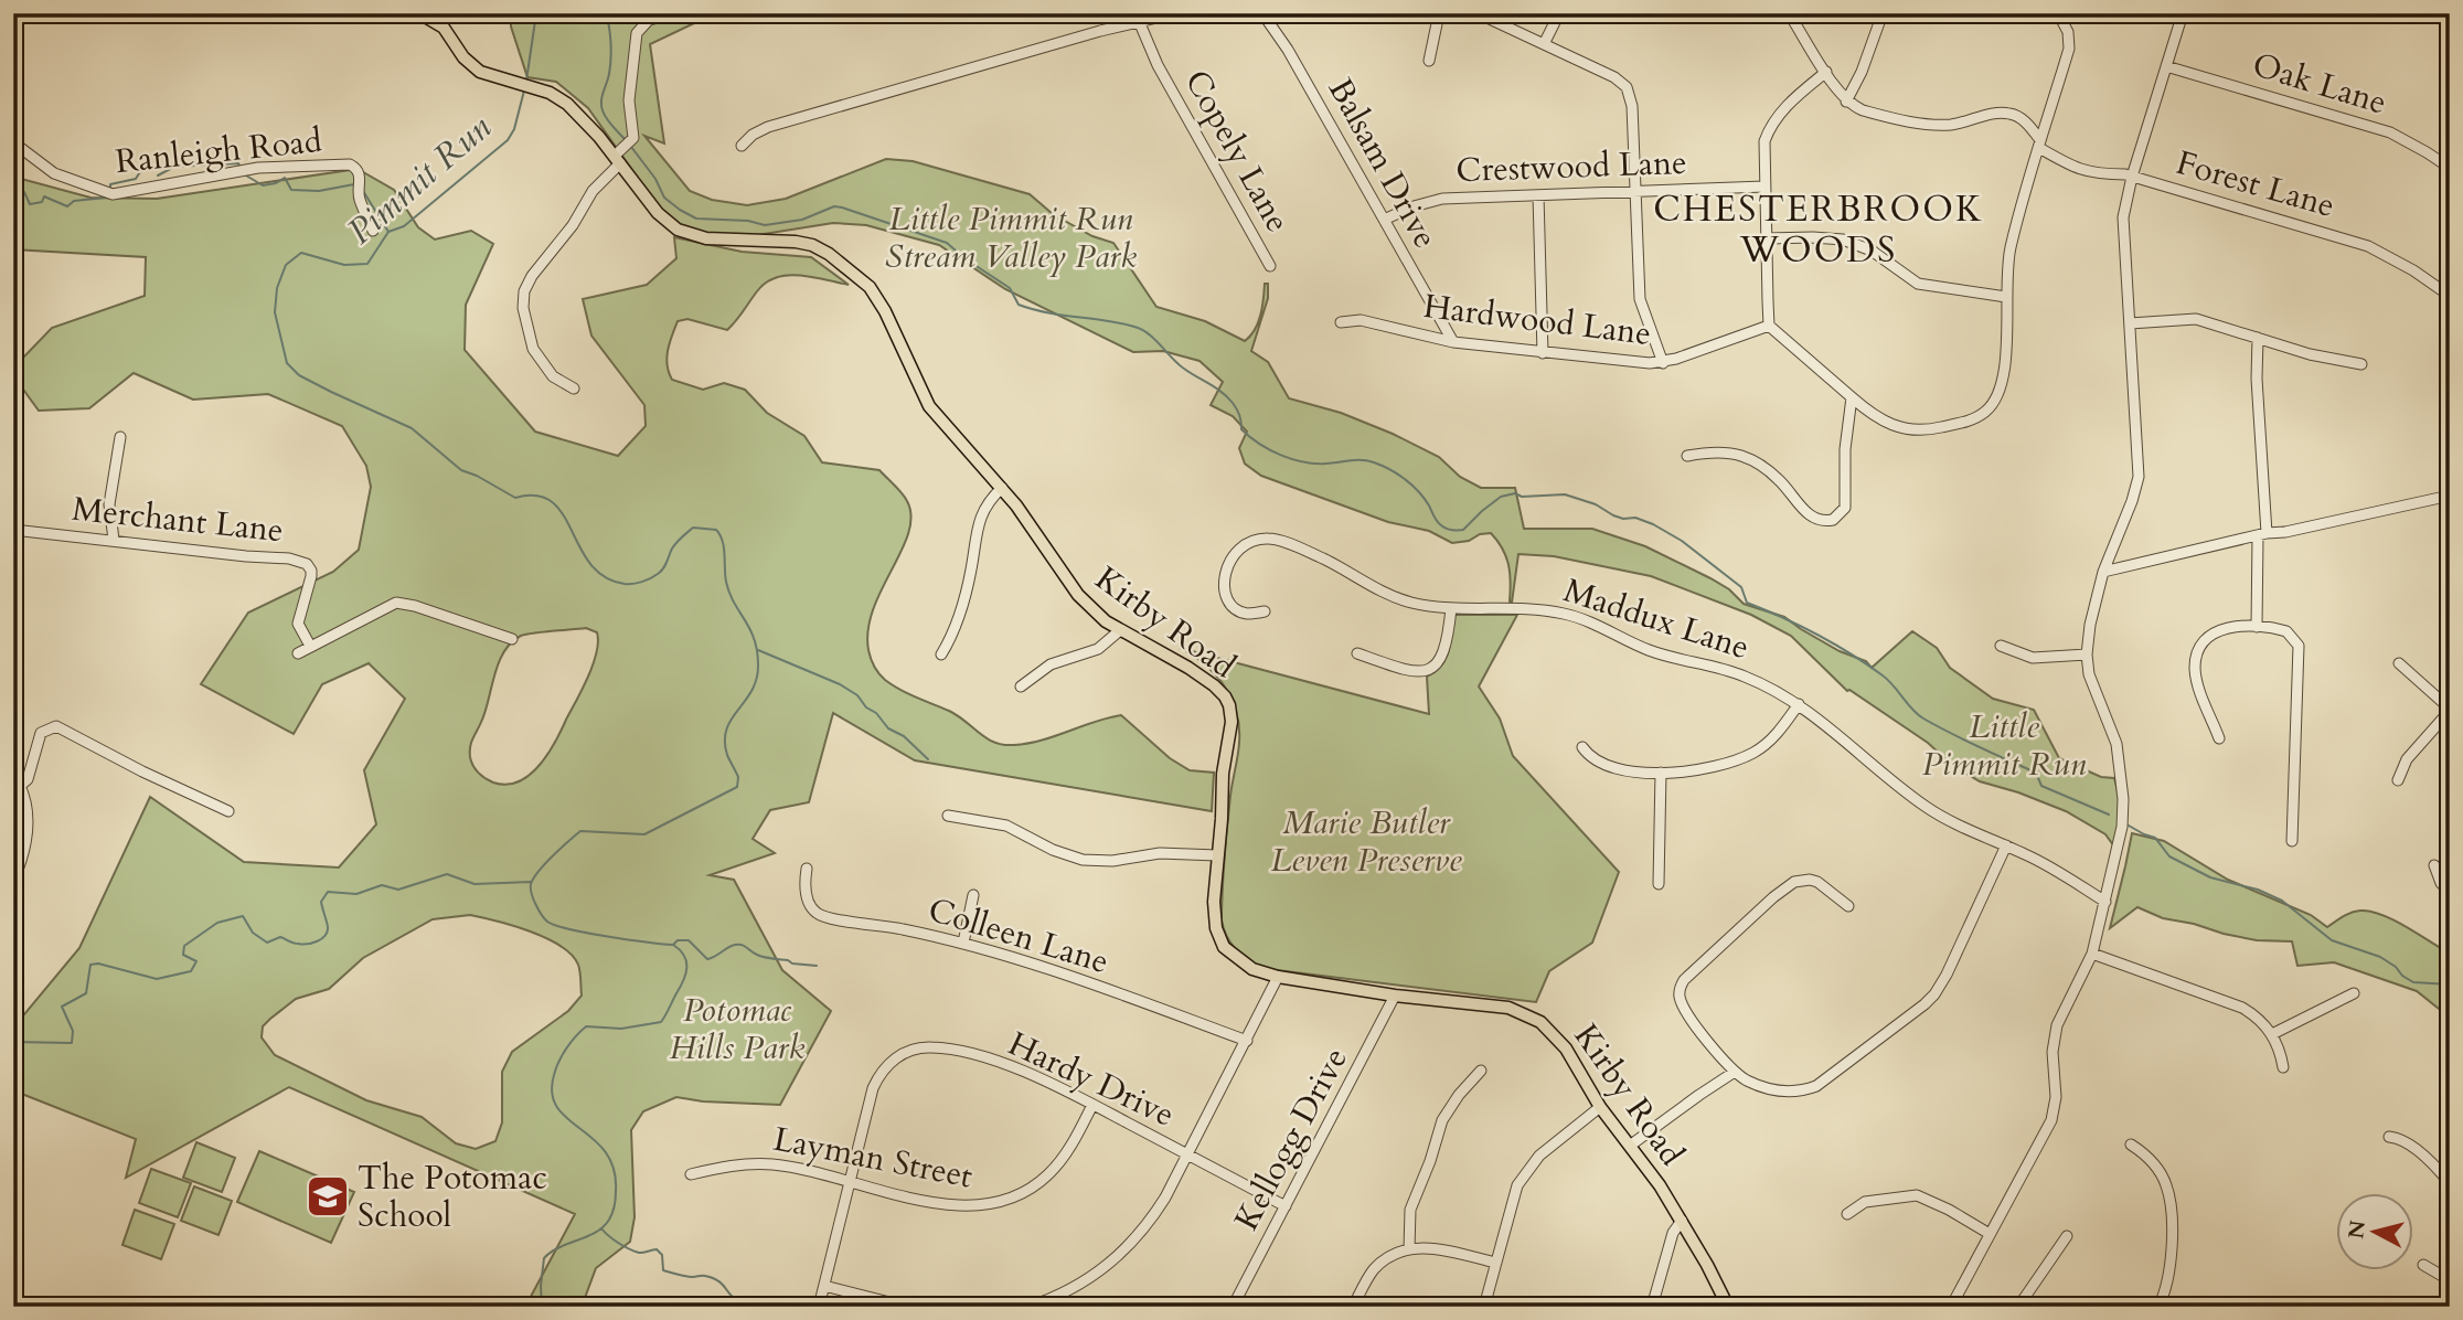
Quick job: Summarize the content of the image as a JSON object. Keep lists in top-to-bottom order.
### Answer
{
  "streets": {
    "main road": ["Kirby Road"],
    "street": [
      "Oak Lane",
      "Ranleigh Road",
      "Copely Lane",
      "Balsam Drive",
      "Crestwood Lane",
      "Forest Lane",
      "Hardwood Lane",
      "Merchant Lane",
      "Maddux Lane",
      "Colleen Lane",
      "Hardy Drive",
      "Kellogg Drive",
      "Layman Street"
    ]
  },
  "crossings": [
    ["Balsam Drive", "Crestwood Lane"],
    ["Balsam Drive", "Hardwood Lane"],
    ["Kirby Road", "Kellogg Drive"],
    ["Hardy Drive", "Kellogg Drive"],
    ["Hardy Drive", "Layman Street"]
  ],
  "districts": ["CHESTERBROOK WOODS"],
  "water": ["Pimmit Run"],
  "parks": [
    "Little Pimmit Run Stream Valley Park",
    "Little Pimmit Run",
    "Marie Butler Leven Preserve",
    "Potomac Hills Park"
  ],
  "places": {
    "school or university": ["The Potomac School"]
  },
  "north": "left"
}
